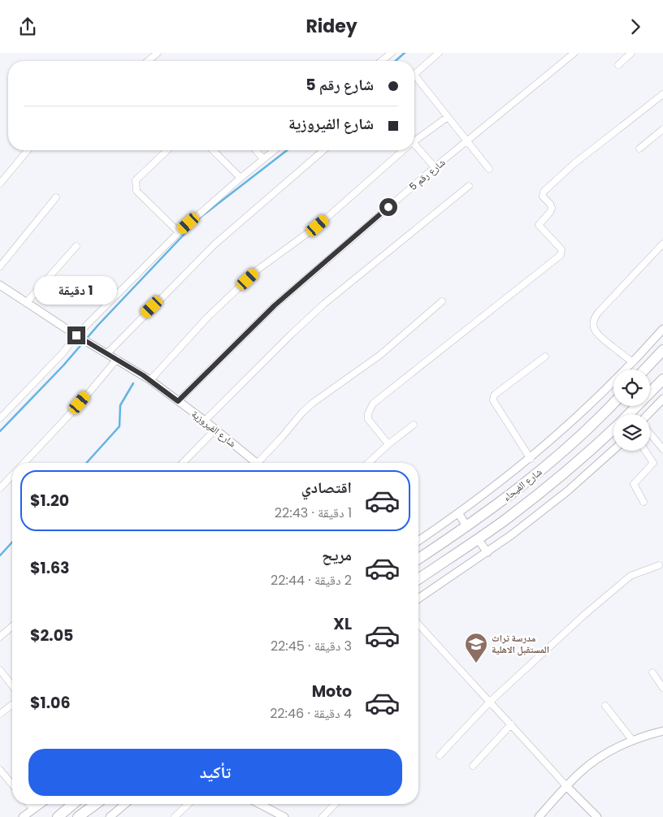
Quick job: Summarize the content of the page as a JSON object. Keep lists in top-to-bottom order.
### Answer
{
  "streets": {
    "highway": ["شارع الفيحاء"],
    "street": ["شارع رقم 5", "شارع الفيروزية"]
  },
  "crossings": [
    ["شارع رقم 5", "شارع الفيروزية"]
  ],
  "places": {
    "school or university": ["مدرسة تراث المستقبل الاهلية"]
  },
  "page": {
    "header": "Ridey",
    "banner": ["شارع رقم 5", "شارع الفيروزية"],
    "bubble": "1 دقيقة",
    "list": [
      {
        "name": "اقتصادي",
        "note": "1 دقيقة · 22:43",
        "value": "$1.20"
      },
      {
        "name": "مريح",
        "note": "2 دقيقة · 22:44",
        "value": "$1.63"
      },
      {
        "name": "XL",
        "note": "3 دقيقة · 22:45",
        "value": "$2.05"
      },
      {
        "name": "Moto",
        "note": "4 دقيقة · 22:46",
        "value": "$1.06"
      }
    ],
    "buttons": "تأكيد"
  }
}
